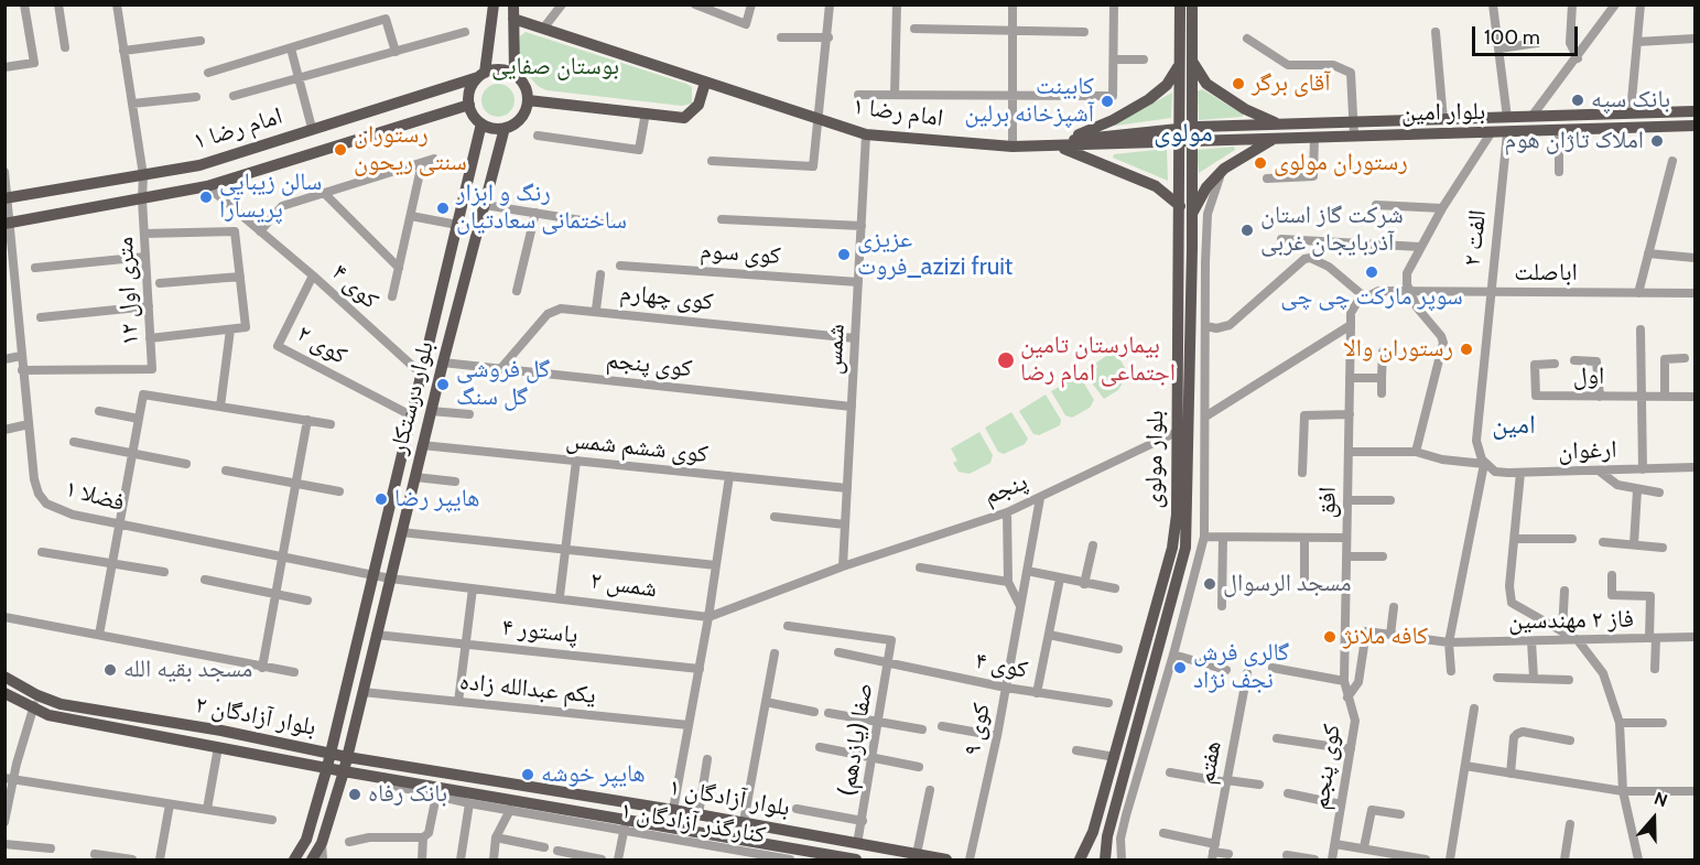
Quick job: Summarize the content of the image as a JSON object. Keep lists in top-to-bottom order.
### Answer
{
  "streets": {
    "main road": [
      "امام رضا ۱",
      "بلوار امین",
      "بلوار درستکار",
      "بلوار مولوی",
      "بلوار آزادگان ۲",
      "بلوار آزادگان ۱"
    ],
    "street": [
      "الفت ۲",
      "کوی سوم",
      "اباصلت",
      "کوی ۴",
      "۱۲ متری اول",
      "کوی چهارم",
      "کوی ۲",
      "شمس",
      "کوی پنجم",
      "اول",
      "کوی ششم شمس",
      "ارغوان",
      "پنجم",
      "فضلا ۱",
      "افق",
      "شمس ۲",
      "فاز ۲ مهندسین",
      "پاستور ۴",
      "یکم عبدالله زاده",
      "کوی ۹",
      "صفا (یازدهم)",
      "هفتم",
      "کنارگذر آزادگان ۱"
    ]
  },
  "crossings": [
    ["امام رضا ۱", "بلوار امین"],
    ["امام رضا ۱", "کوی ۴"],
    ["امام رضا ۱", "۱۲ متری اول"],
    ["امام رضا ۱", "شمس"],
    ["امام رضا ۱", "بلوار درستکار"],
    ["امام رضا ۱", "بلوار مولوی"],
    ["امام رضا ۱", "فضلا ۱"],
    ["بلوار امین", "الفت ۲"],
    ["بلوار امین", "بلوار مولوی"],
    ["الفت ۲", "اباصلت"],
    ["الفت ۲", "ارغوان"],
    ["کوی سوم", "شمس"],
    ["کوی ۴", "کوی ۲"],
    ["کوی ۴", "بلوار درستکار"],
    ["کوی ۴", "کوی ۹"],
    ["کوی ۴", "صفا (یازدهم)"],
    ["۱۲ متری اول", "فضلا ۱"],
    ["کوی چهارم", "شمس"],
    ["کوی چهارم", "کوی پنجم"],
    ["کوی ۲", "بلوار درستکار"],
    ["شمس", "کوی پنجم"],
    ["شمس", "کوی ششم شمس"],
    ["شمس", "پنجم"],
    ["شمس", "شمس ۲"],
    ["کوی پنجم", "بلوار درستکار"],
    ["کوی پنجم", "افق"],
    ["کوی پنجم", "فاز ۲ مهندسین"],
    ["بلوار درستکار", "کوی ششم شمس"],
    ["بلوار درستکار", "فضلا ۱"],
    ["بلوار درستکار", "شمس ۲"],
    ["بلوار درستکار", "پاستور ۴"],
    ["بلوار درستکار", "یکم عبدالله زاده"],
    ["بلوار درستکار", "بلوار آزادگان ۲"],
    ["بلوار درستکار", "بلوار آزادگان ۱"],
    ["ارغوان", "افق"],
    ["بلوار مولوی", "پنجم"],
    ["پنجم", "شمس ۲"],
    ["پنجم", "کوی ۹"],
    ["فضلا ۱", "شمس ۲"],
    ["بلوار آزادگان ۲", "بلوار آزادگان ۱"],
    ["صفا (یازدهم)", "بلوار آزادگان ۱"],
    ["بلوار آزادگان ۱", "کنارگذر آزادگان ۱"]
  ],
  "districts": ["مولوی", "امین"],
  "parks": ["بوستان صفایی"],
  "places": [
    "آقاى برگر",
    "بانک سپه",
    "کابینت آشپزخانه برلین",
    "املاک تاژان هوم",
    "رستوران سنتی ریحون",
    "رستوران مولوی",
    "سالن زیبایی پریسآرا",
    "رنگ و ابزار ساختمانی سعادتیان",
    "شرکت گاز استان آذربایجان غربی",
    "عزیزی فروت_azizi fruit",
    "سوپر مارکت چی چی",
    "رستوران والا",
    "بیمارستان تامین اجتماعی امام رضا",
    "گل فروشی گل سنگ",
    "هایپر رضا",
    "مسجد الرسوال",
    "کافه ملانژ",
    "گالری فرش نجف نژاد",
    "مسجد بقیه الله",
    "هایپر خوشه",
    "بانک رفاه"
  ],
  "scale_bar": "100 m",
  "north": "top"
}
